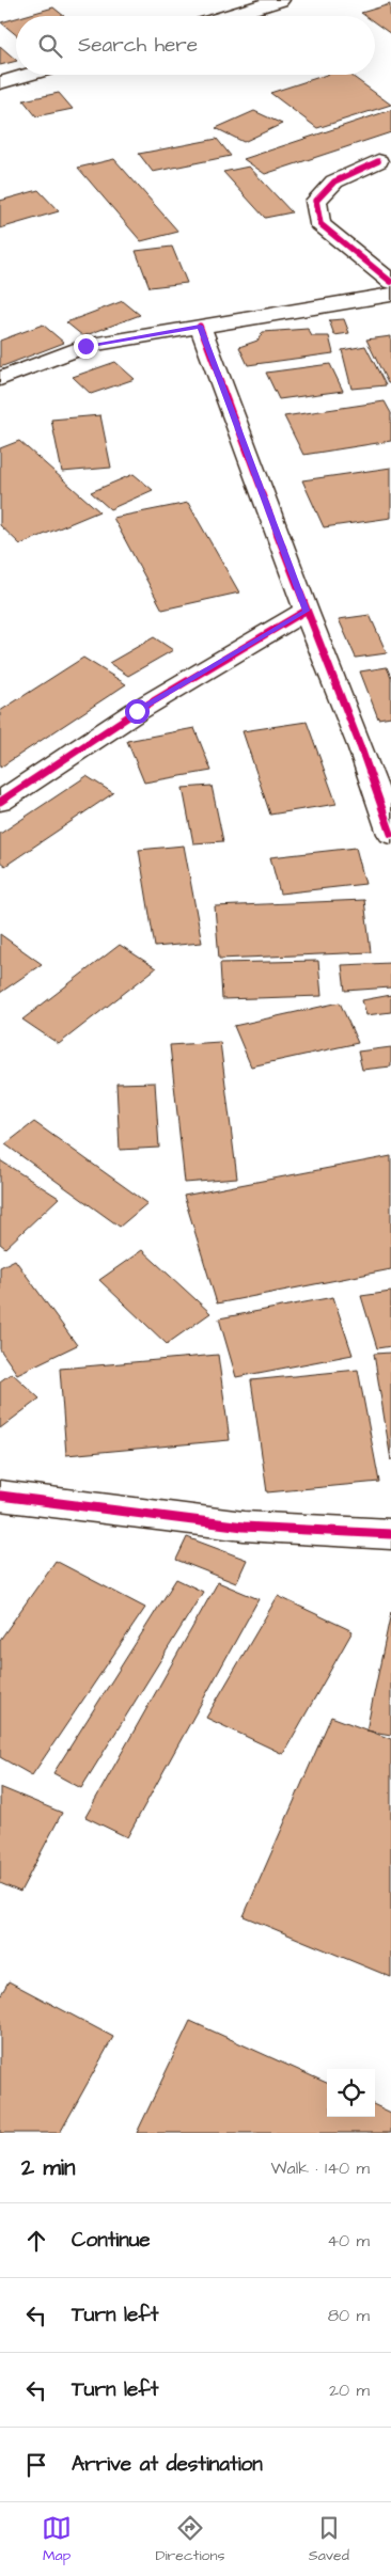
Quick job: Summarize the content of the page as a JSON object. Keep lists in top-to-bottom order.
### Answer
{
  "page": {
    "search": "Search here",
    "heading": ["2 min", "Walk · 140 m"],
    "list": [
      ["Continue", "40 m"],
      ["Turn left", "80 m"],
      ["Turn left", "20 m"],
      "Arrive at destination"
    ],
    "nav": ["Map", "Directions", "Saved"]
  }
}
